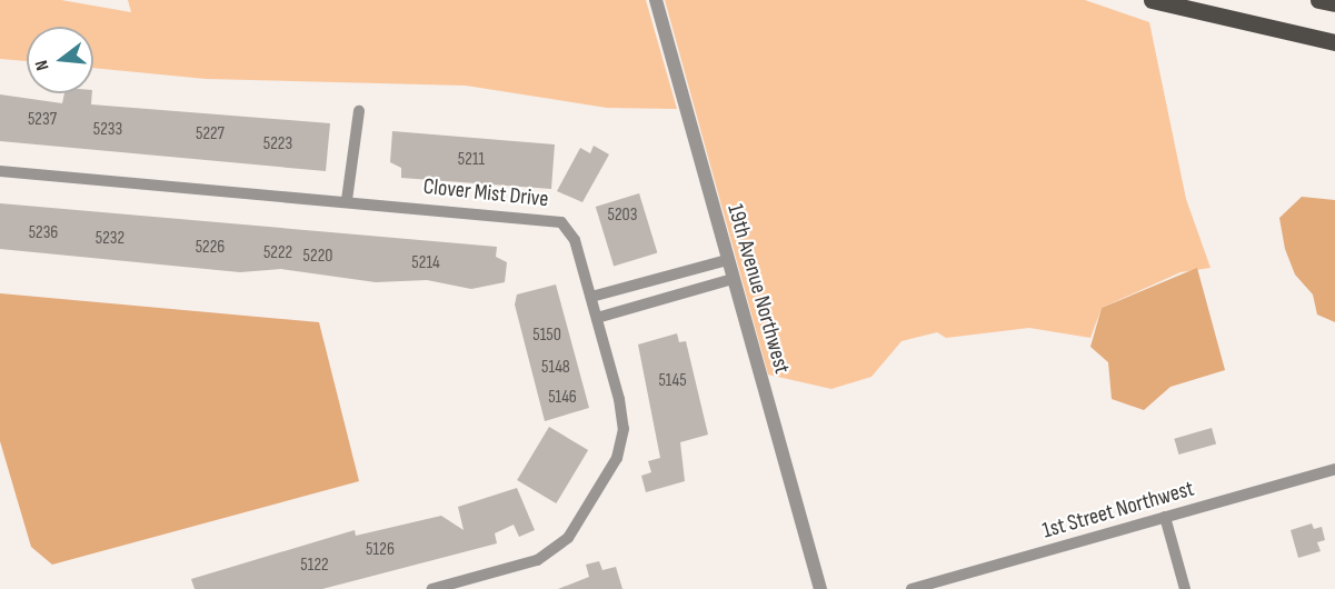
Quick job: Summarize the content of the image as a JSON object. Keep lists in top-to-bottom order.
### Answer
{
  "streets": {
    "street": ["Clover Mist Drive", "19th Avenue Northwest", "1st Street Northwest"]
  },
  "house_numbers": [
    "5237",
    "5233",
    "5227",
    "5223",
    "5211",
    "5203",
    "5236",
    "5232",
    "5226",
    "5222",
    "5220",
    "5214",
    "5150",
    "5148",
    "5145",
    "5146",
    "5126",
    "5122"
  ],
  "north": "left"
}
